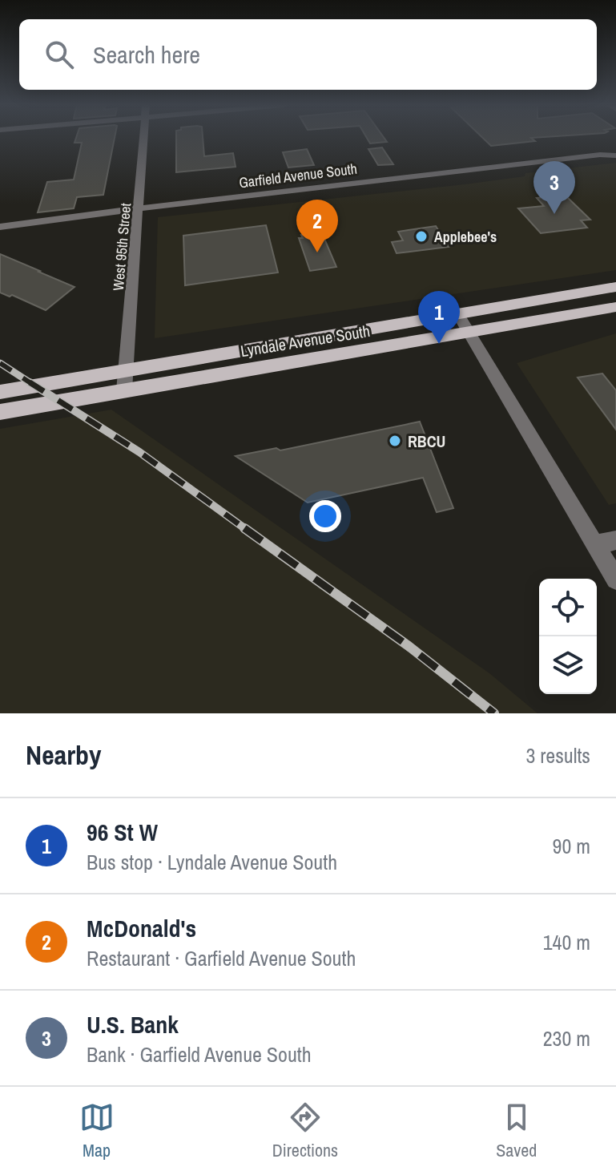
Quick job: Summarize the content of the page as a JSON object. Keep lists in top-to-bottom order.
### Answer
{
  "streets": {
    "main road": ["Lyndale Avenue South"],
    "street": ["Garfield Avenue South", "West 95th Street"]
  },
  "crossings": [
    ["Garfield Avenue South", "West 95th Street"],
    ["West 95th Street", "Lyndale Avenue South"]
  ],
  "places": ["Applebee's", "RBCU"],
  "page": {
    "search": "Search here",
    "pins": ["3", "2", "1"],
    "heading": ["Nearby", "3 results"],
    "list": [
      {
        "mark": "1",
        "name": "96 St W",
        "note": "Bus stop · Lyndale Avenue South",
        "value": "90 m"
      },
      {
        "mark": "2",
        "name": "McDonald's",
        "note": "Restaurant · Garfield Avenue South",
        "value": "140 m"
      },
      {
        "mark": "3",
        "name": "U.S. Bank",
        "note": "Bank · Garfield Avenue South",
        "value": "230 m"
      }
    ],
    "nav": ["Map", "Directions", "Saved"]
  }
}
